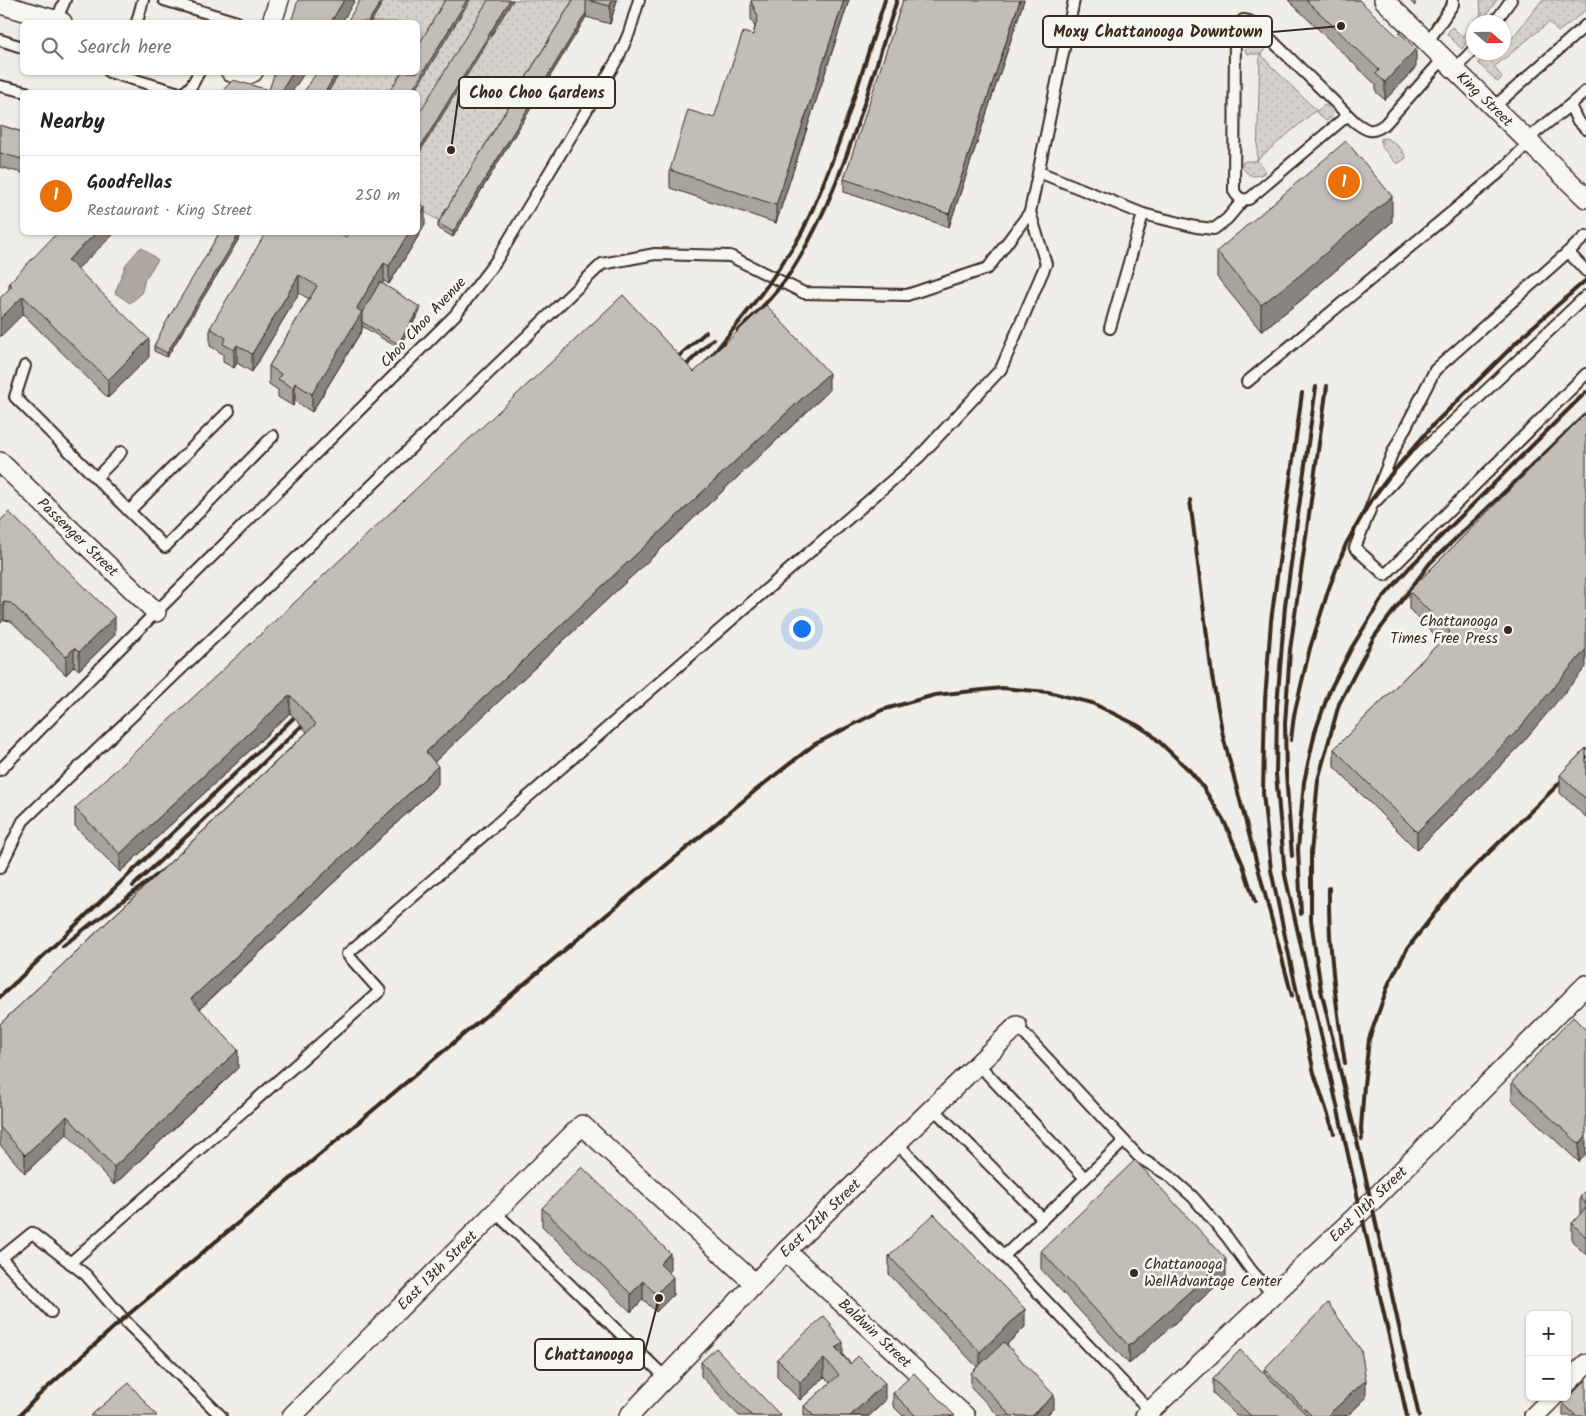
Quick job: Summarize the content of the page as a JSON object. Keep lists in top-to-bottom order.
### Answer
{
  "streets": {
    "street": [
      "King Street",
      "Passenger Street",
      "East 11th Street",
      "East 12th Street",
      "East 13th Street",
      "Baldwin Street"
    ],
    "lane": ["Choo Choo Avenue"]
  },
  "crossings": [
    ["Choo Choo Avenue", "Passenger Street"],
    ["East 12th Street", "East 13th Street"],
    ["East 12th Street", "Baldwin Street"]
  ],
  "places": [
    "Moxy Chattanooga Downtown",
    "Choo Choo Gardens",
    "Chattanooga Times Free Press",
    "Chattanooga WellAdvantage Center",
    "Chattanooga"
  ],
  "north": "right",
  "page": {
    "search": "Search here",
    "heading": "Nearby",
    "list": [
      {
        "mark": "1",
        "name": "Goodfellas",
        "note": "Restaurant · King Street",
        "value": "250 m"
      }
    ],
    "pins": "1",
    "map_buttons": ["+", "−"]
  }
}
